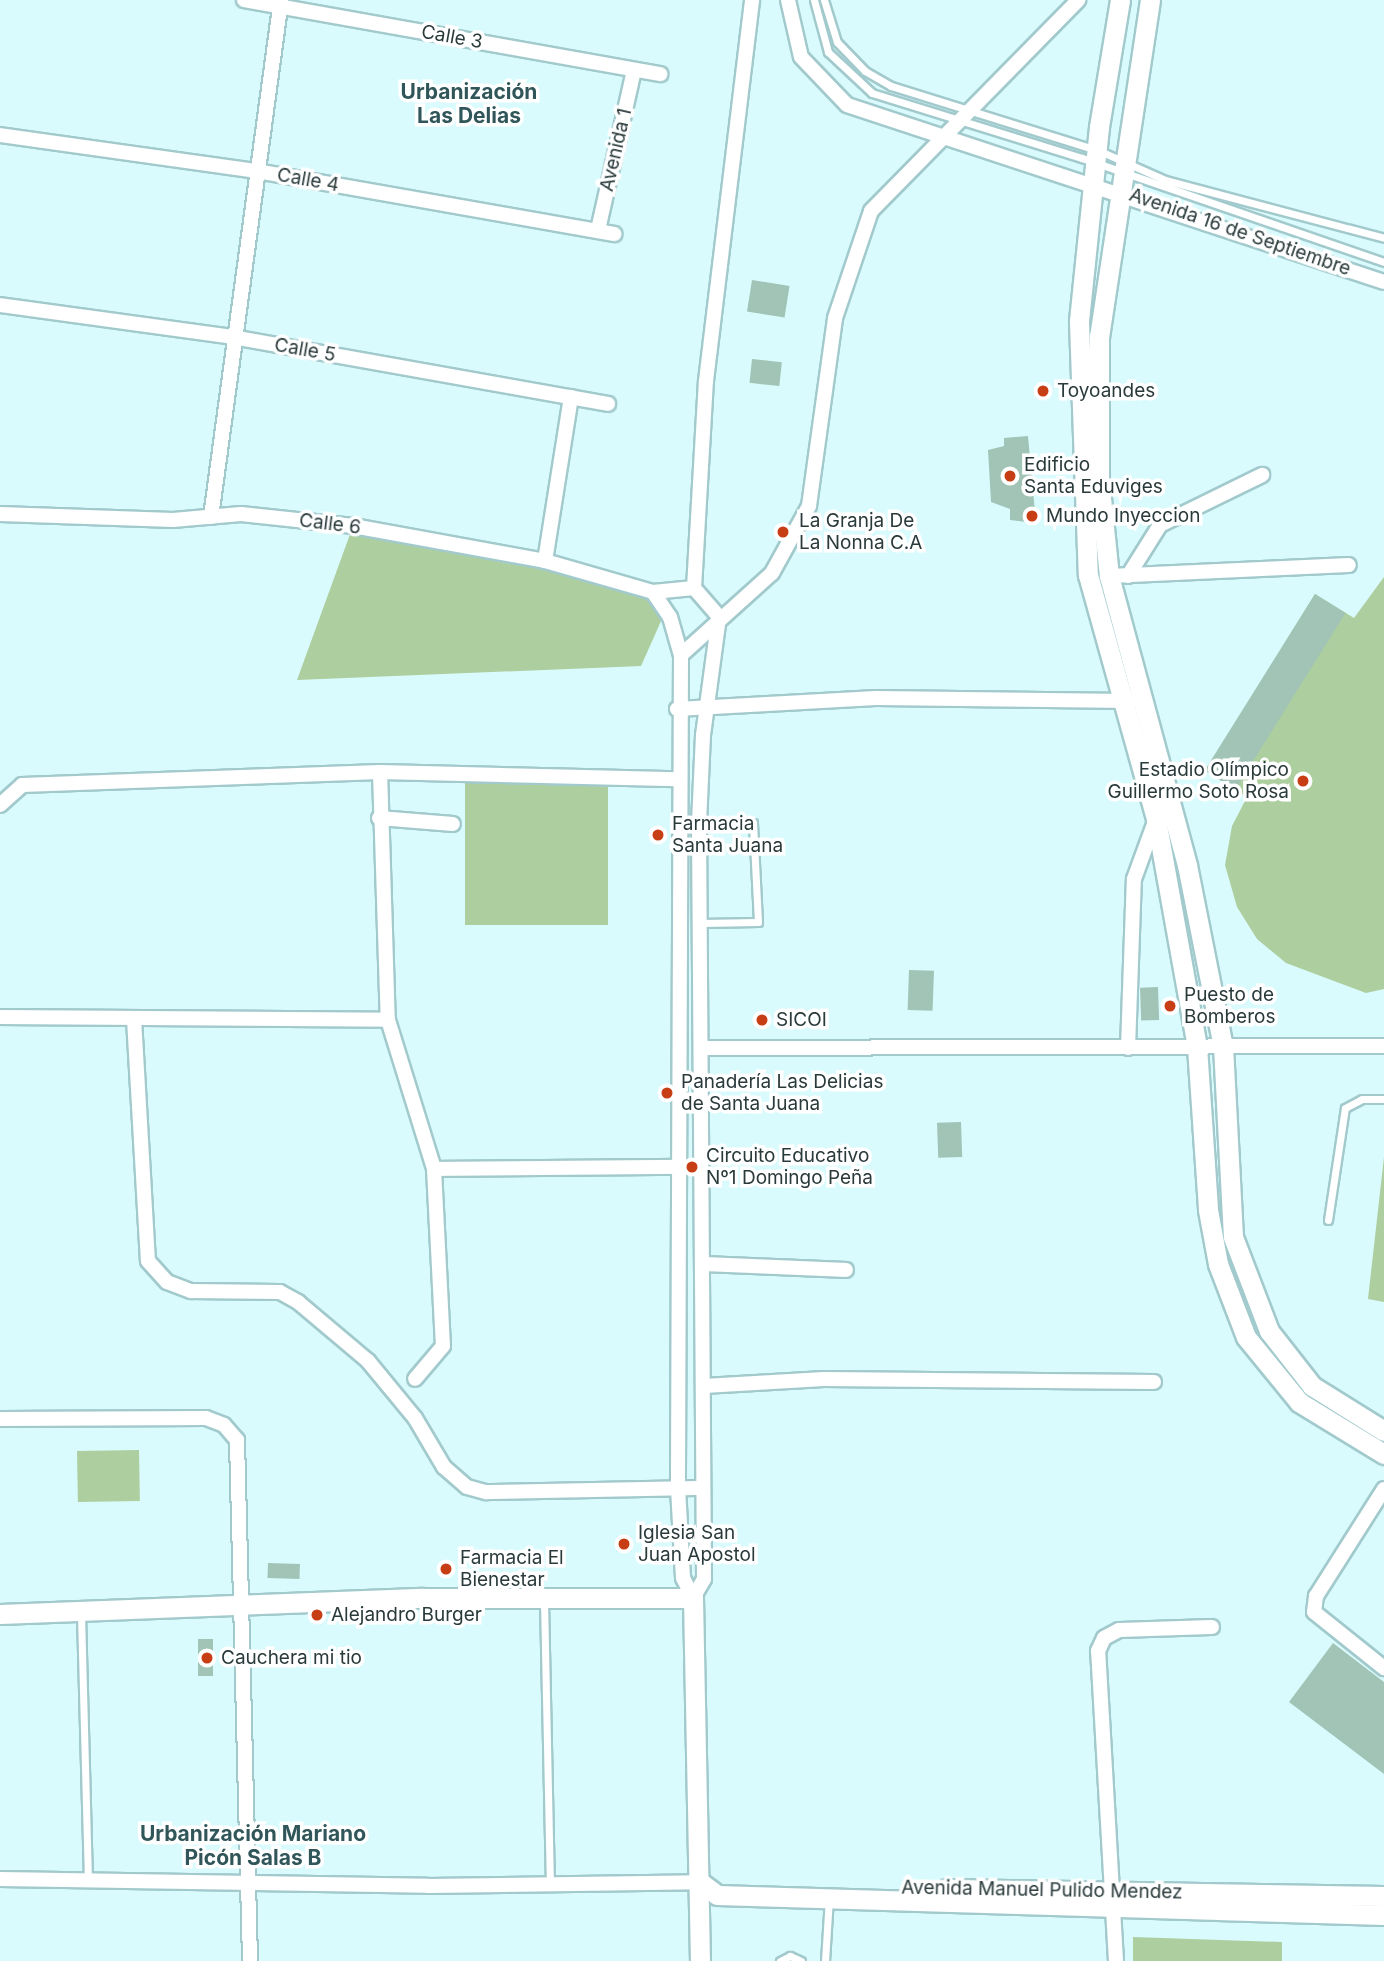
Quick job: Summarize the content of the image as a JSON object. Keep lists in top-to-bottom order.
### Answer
{
  "streets": {
    "street": [
      "Calle 3",
      "Avenida 1",
      "Calle 4",
      "Avenida 16 de Septiembre",
      "Calle 5",
      "Calle 6",
      "Avenida Manuel Pulido Mendez"
    ]
  },
  "crossings": [
    ["Calle 3", "Avenida 1"],
    ["Avenida 1", "Calle 4"]
  ],
  "districts": ["Urbanización Las Delias", "Urbanización Mariano Picón Salas B"],
  "places": [
    "Toyoandes",
    "Edificio Santa Eduviges",
    "Mundo Inyeccion",
    "La Granja De La Nonna C.A",
    "Estadio Olímpico Guillermo Soto Rosa",
    "Farmacia Santa Juana",
    "Puesto de Bomberos",
    "SICOI",
    "Panadería Las Delicias de Santa Juana",
    "Circuito Educativo Nº1 Domingo Peña",
    "Iglesia San Juan Apostol",
    "Farmacia El Bienestar",
    "Alejandro Burger",
    "Cauchera mi tio"
  ]
}
